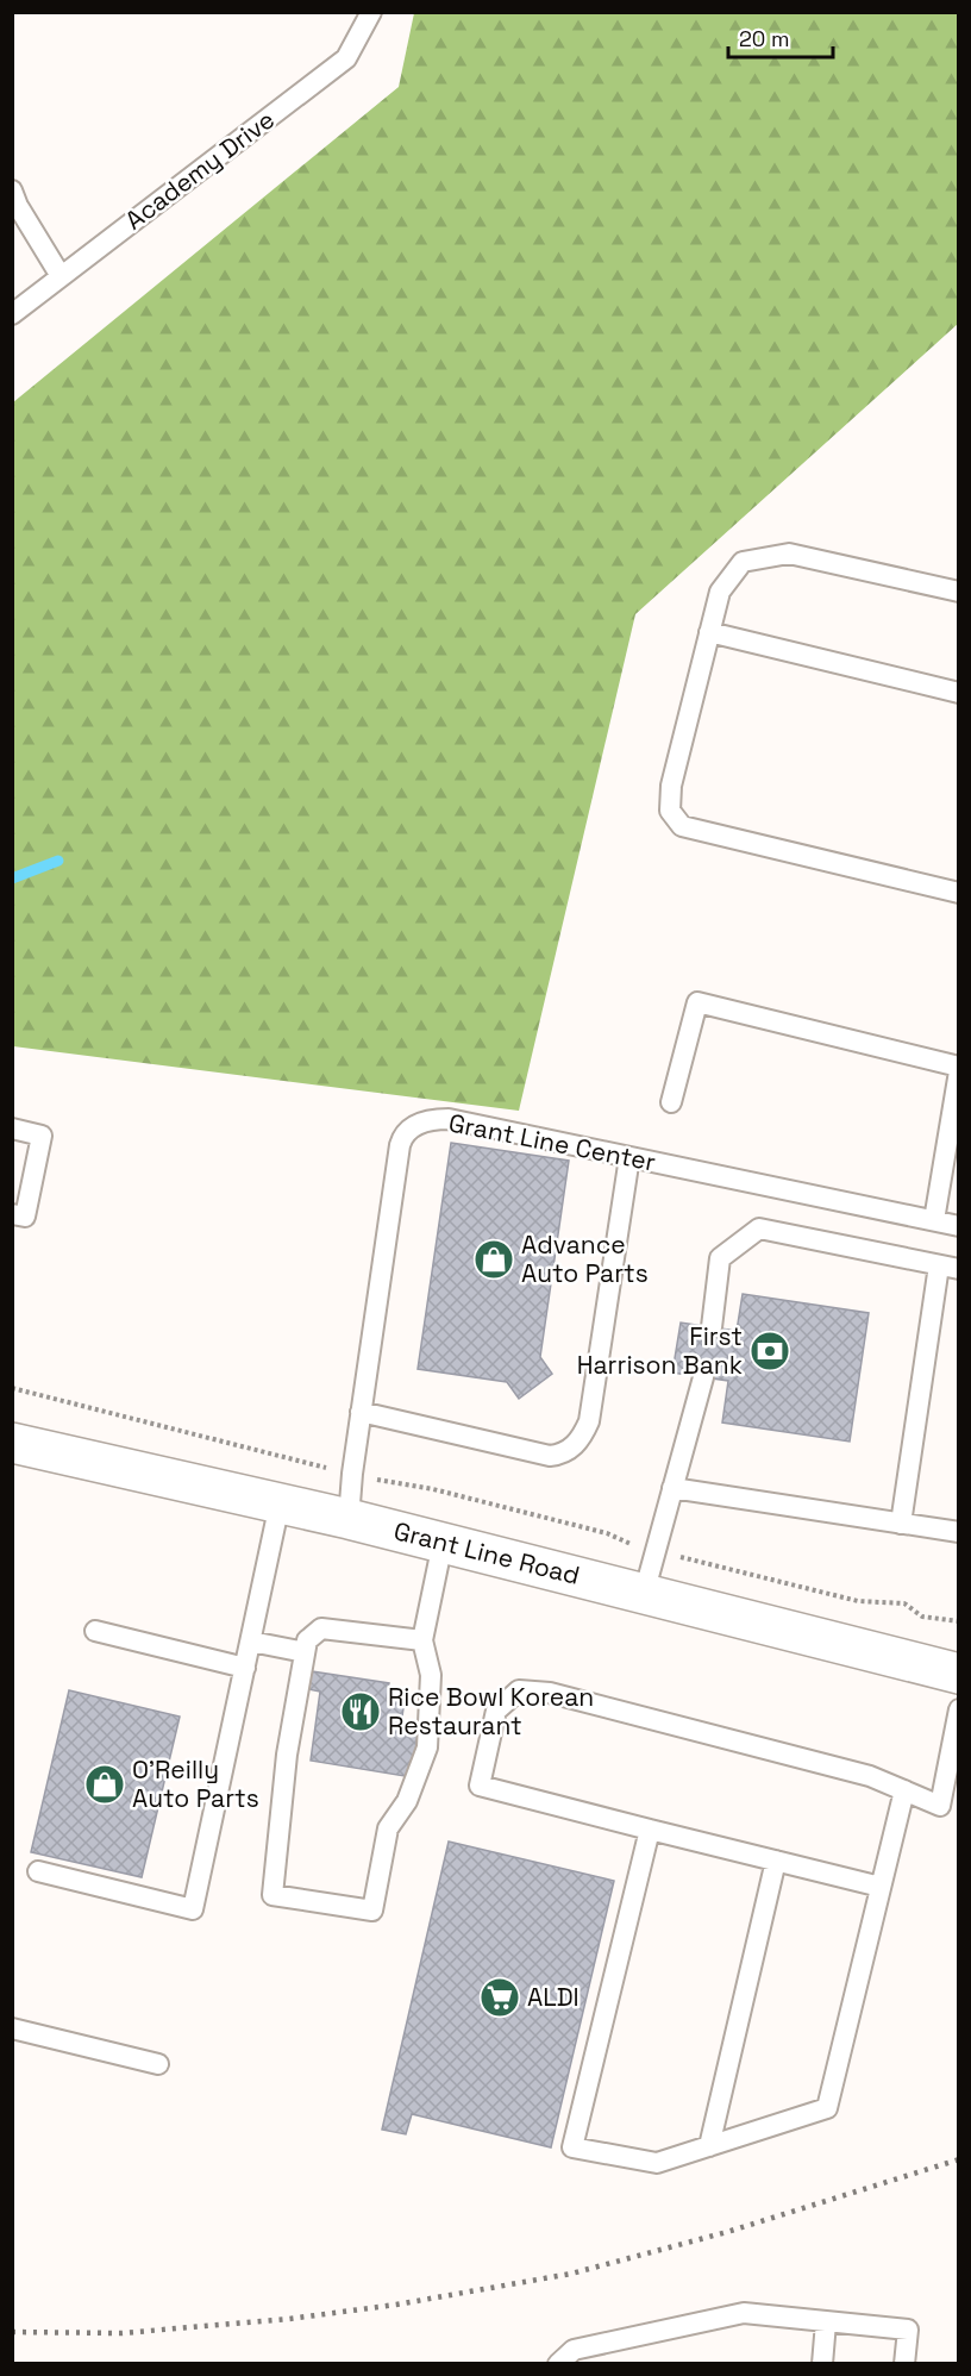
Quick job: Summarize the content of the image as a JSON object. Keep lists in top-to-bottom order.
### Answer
{
  "streets": {
    "main road": ["Grant Line Road"],
    "lane": ["Academy Drive", "Grant Line Center"]
  },
  "crossings": [
    ["Grant Line Center", "Grant Line Road"]
  ],
  "places": {
    "shop": ["Advance Auto Parts", "O'Reilly Auto Parts"],
    "bank": ["First Harrison Bank"],
    "restaurant": ["Rice Bowl Korean Restaurant"],
    "supermarket": ["ALDI"]
  },
  "scale_bar": "20 m"
}
